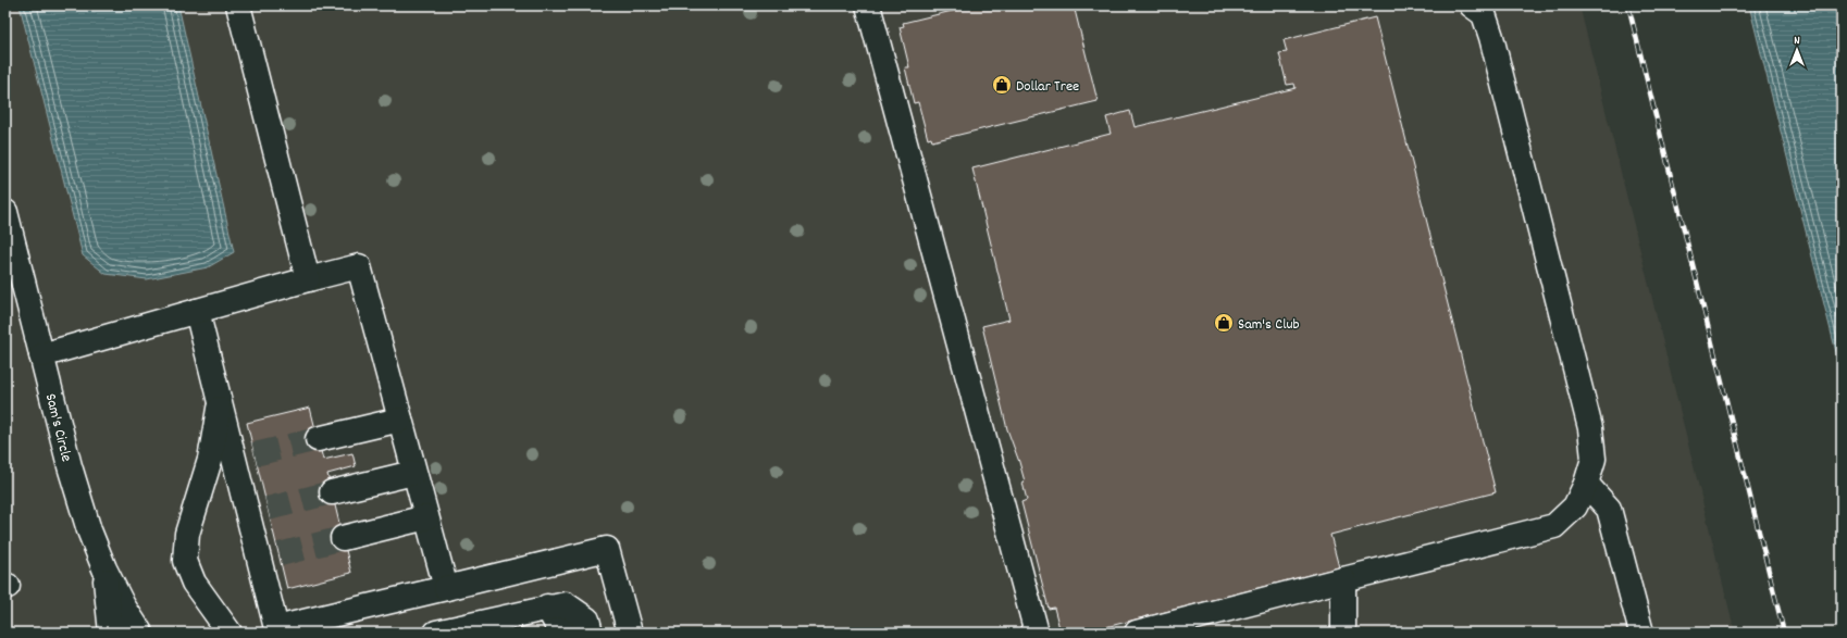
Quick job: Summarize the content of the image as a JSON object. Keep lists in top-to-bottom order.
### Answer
{
  "streets": {
    "street": ["Sam's Circle"]
  },
  "places": {
    "shop": ["Dollar Tree", "Sam's Club"]
  },
  "north": "top"
}
